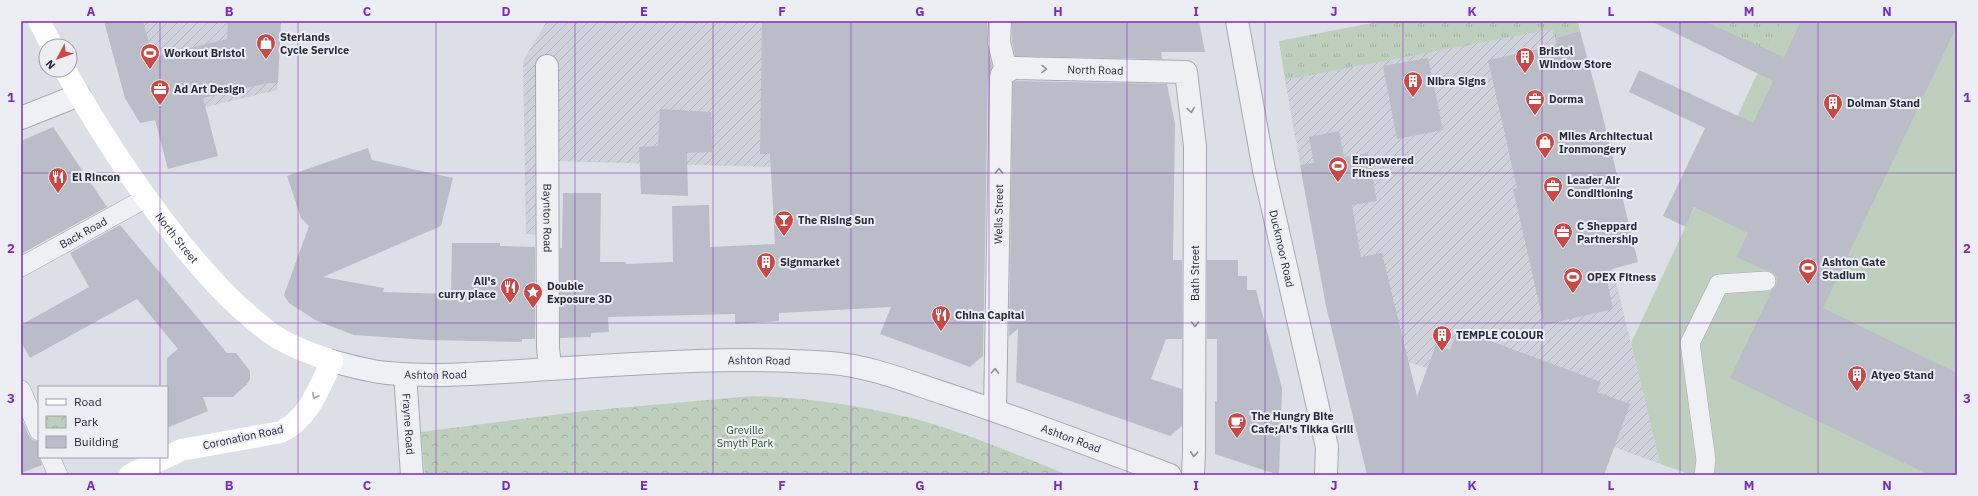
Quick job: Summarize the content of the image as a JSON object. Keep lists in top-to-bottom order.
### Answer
{
  "streets": {
    "main road": ["North Street", "Coronation Road"],
    "street": [
      "North Road",
      "Wells Street",
      "Baynton Road",
      "Duckmoor Road",
      "Bath Street",
      "Ashton Road",
      "Frayne Road"
    ],
    "lane": ["Back Road"]
  },
  "crossings": [
    ["North Road", "Wells Street"],
    ["North Road", "Bath Street"],
    ["Wells Street", "Ashton Road"],
    ["Baynton Road", "Ashton Road"],
    ["Back Road", "North Street"],
    ["North Street", "Ashton Road"],
    ["North Street", "Coronation Road"],
    ["Ashton Road", "Frayne Road"],
    ["Ashton Road", "Coronation Road"]
  ],
  "one_way": [
    "North Road",
    "Wells Street",
    "Bath Street",
    "Coronation Road"
  ],
  "parks": ["Greville Smyth Park"],
  "places": {
    "shop": ["Sterlands Cycle Service", "Miles Architectual Ironmongery"],
    "sports": [
      "Workout Bristol",
      "Empowered Fitness",
      "Ashton Gate Stadium",
      "OPEX Fitness"
    ],
    "building": [
      "Bristol Window Store",
      "Nibra Signs",
      "Dolman Stand",
      "Signmarket",
      "TEMPLE COLOUR",
      "Atyeo Stand"
    ],
    "office": [
      "Ad Art Design",
      "Dorma",
      "Leader Air Conditioning",
      "C Sheppard Partnership"
    ],
    "restaurant": ["El Rincon", "Ali's curry place", "China Capital"],
    "bar": ["The Rising Sun"],
    "place": ["Double Exposure 3D"],
    "cafe": ["The Hungry Bite Cafe;Al's Tikka Grill"]
  },
  "legend": ["Road", "Park", "Building"],
  "north": "bottom left",
  "grid": {
    "columns": [
      "A",
      "B",
      "C",
      "D",
      "E",
      "F",
      "G",
      "H",
      "I",
      "J",
      "K",
      "L",
      "M",
      "N"
    ],
    "rows": ["1", "2", "3"]
  }
}
